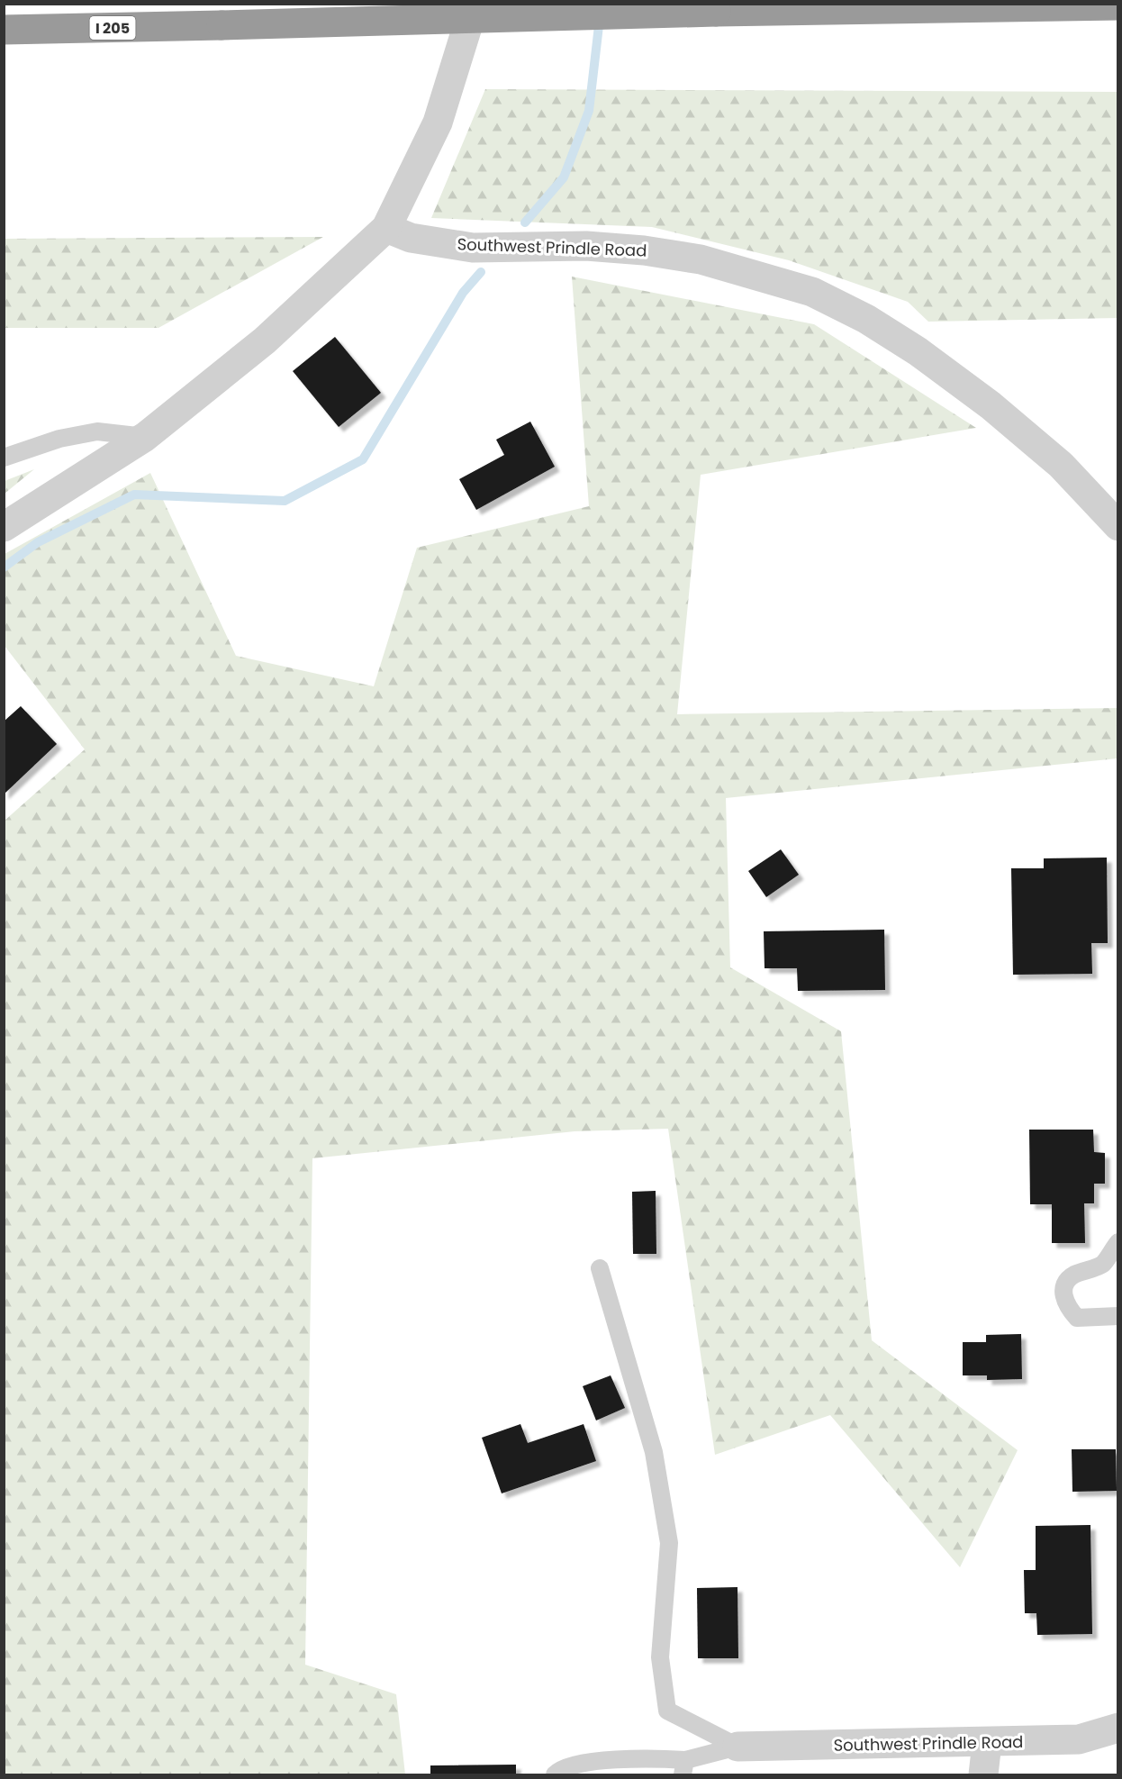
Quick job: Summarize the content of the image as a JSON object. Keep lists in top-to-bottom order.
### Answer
{
  "streets": {
    "highway": ["I 205"],
    "street": ["Southwest Prindle Road"]
  }
}
